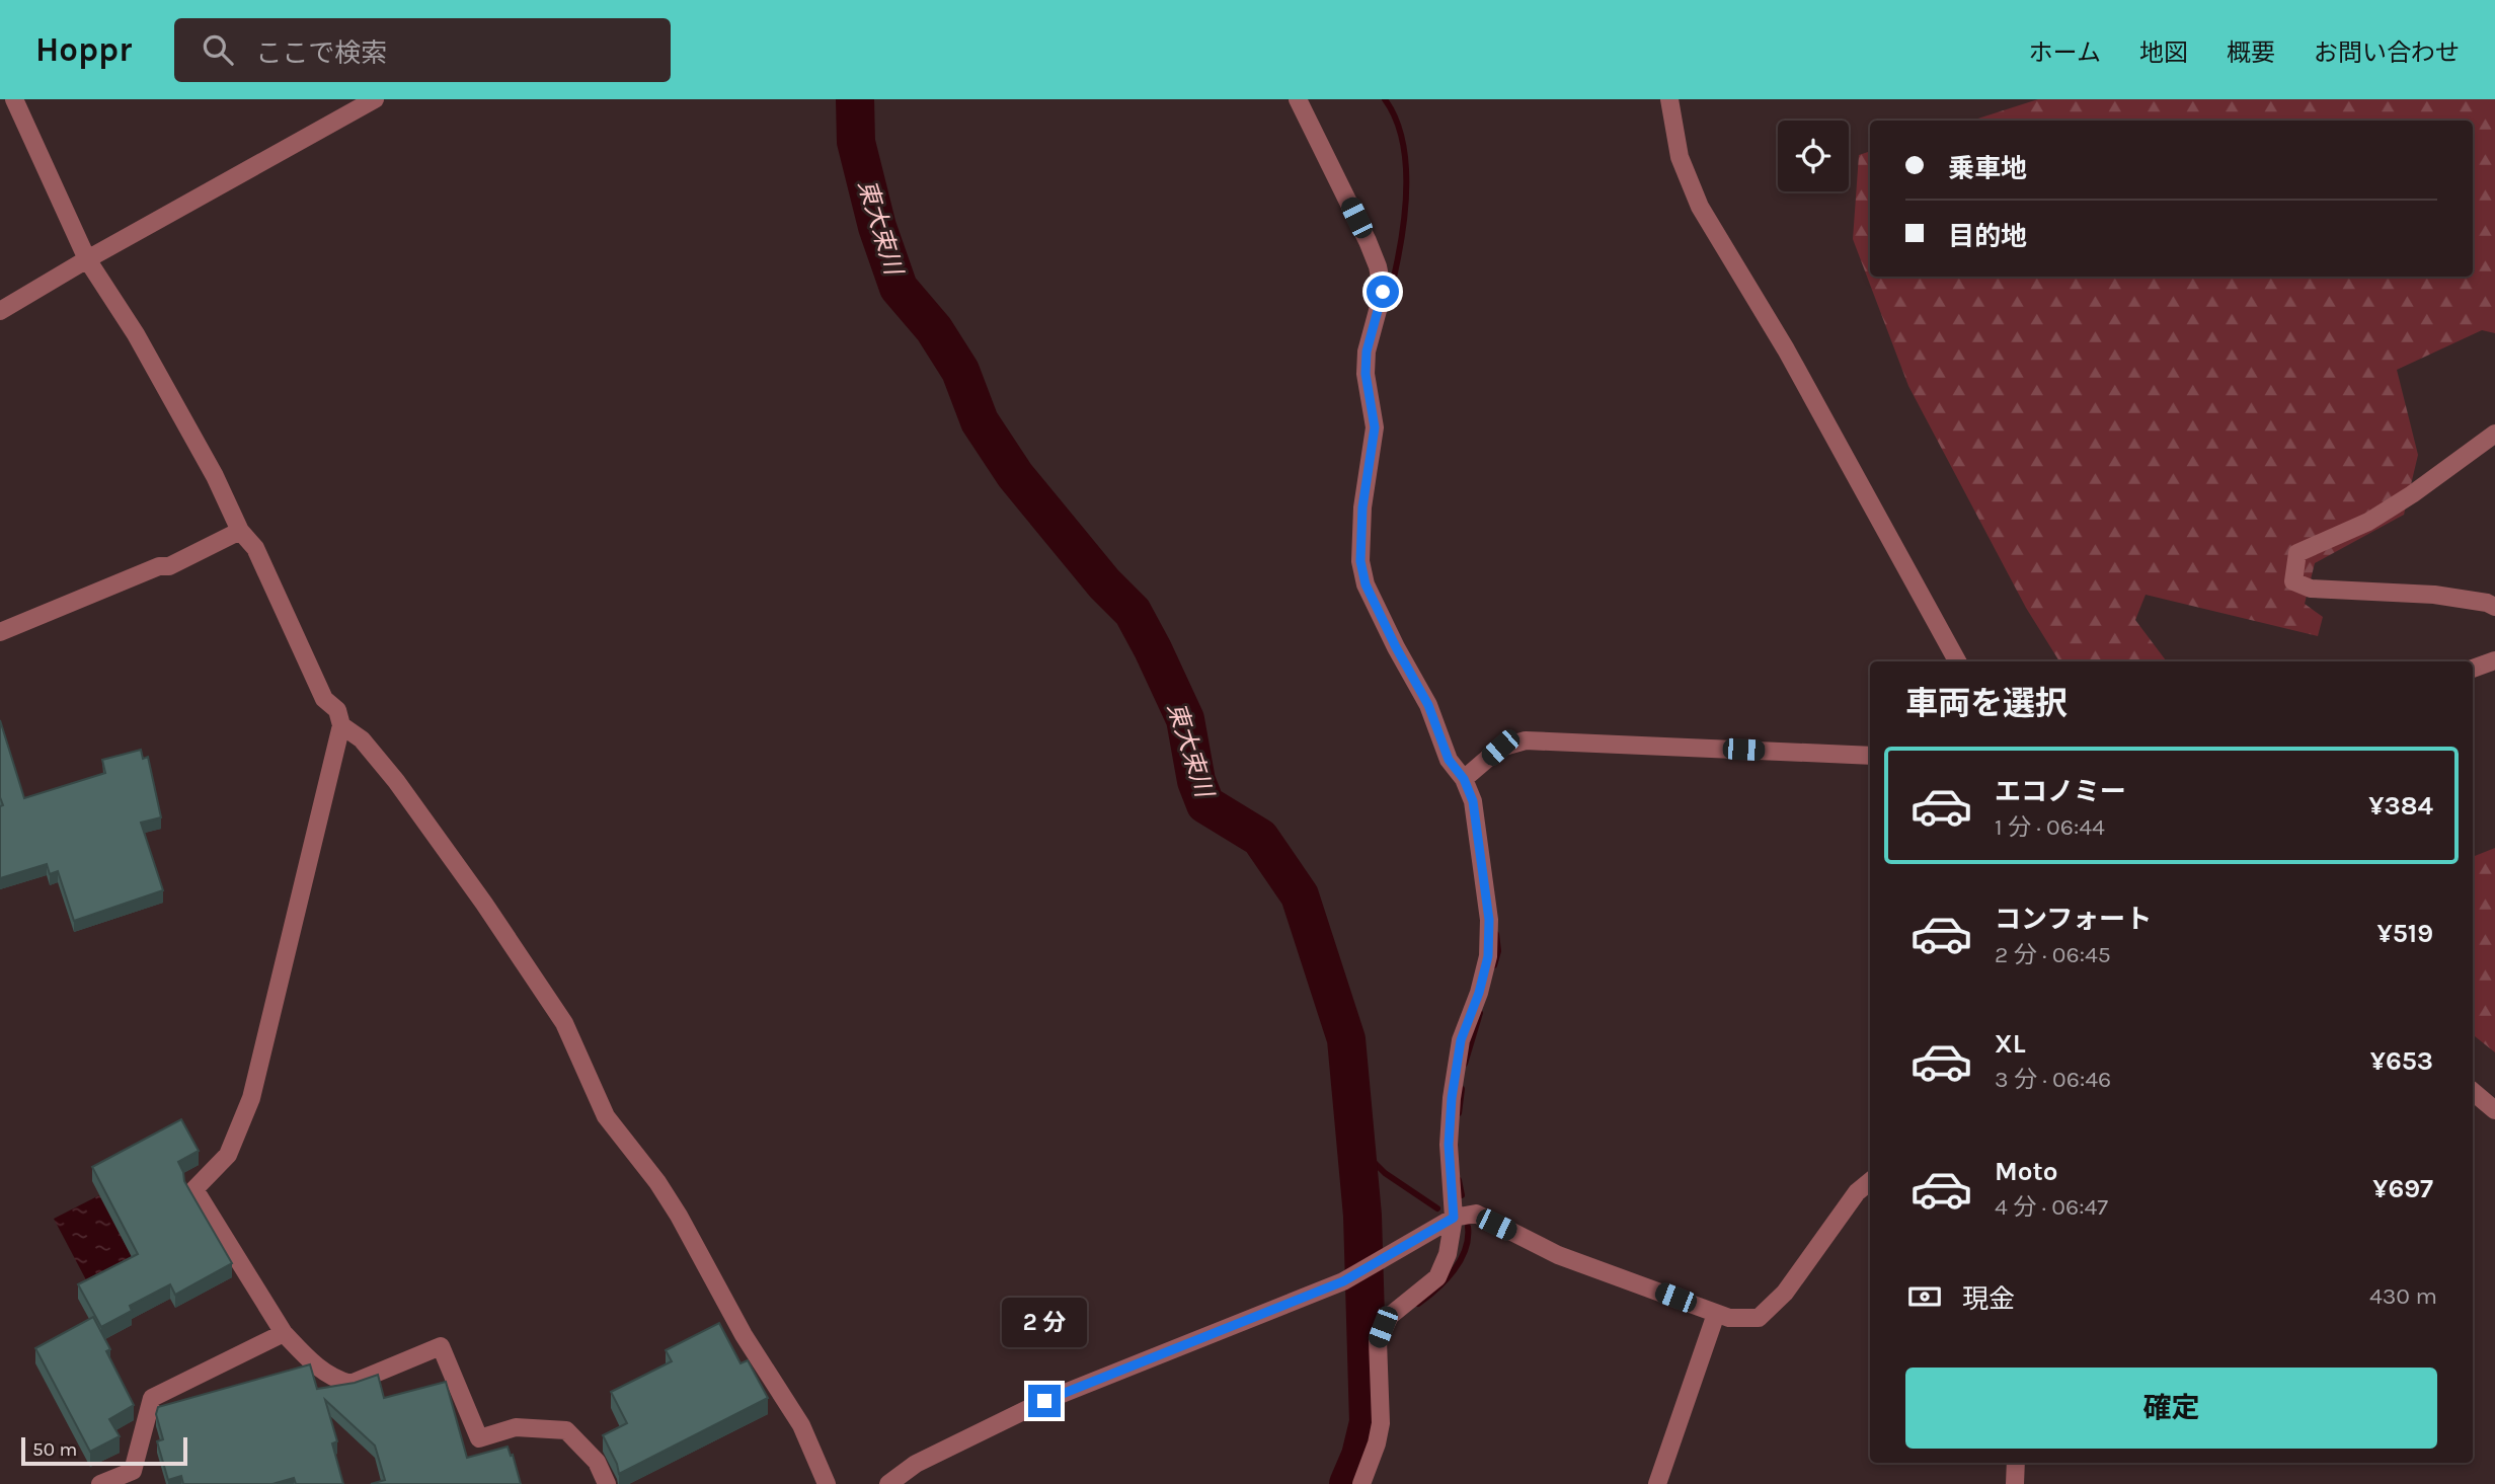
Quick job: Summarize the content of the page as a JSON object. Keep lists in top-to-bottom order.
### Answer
{
  "water": ["東大束川"],
  "scale_bar": "50 m",
  "page": {
    "header": "Hoppr",
    "search": "ここで検索",
    "nav": [
      "ホーム",
      "地図",
      "概要",
      "お問い合わせ"
    ],
    "banner": ["乗車地", "目的地"],
    "heading": "車両を選択",
    "list": [
      {
        "name": "エコノミー",
        "note": "1 分 · 06:44",
        "value": "¥384"
      },
      {
        "name": "コンフォート",
        "note": "2 分 · 06:45",
        "value": "¥519"
      },
      {
        "name": "XL",
        "note": "3 分 · 06:46",
        "value": "¥653"
      },
      {
        "name": "Moto",
        "note": "4 分 · 06:47",
        "value": "¥697"
      }
    ],
    "pay": ["現金", "430 m"],
    "bubble": "2 分",
    "buttons": "確定",
    "scale": "50 m"
  }
}
